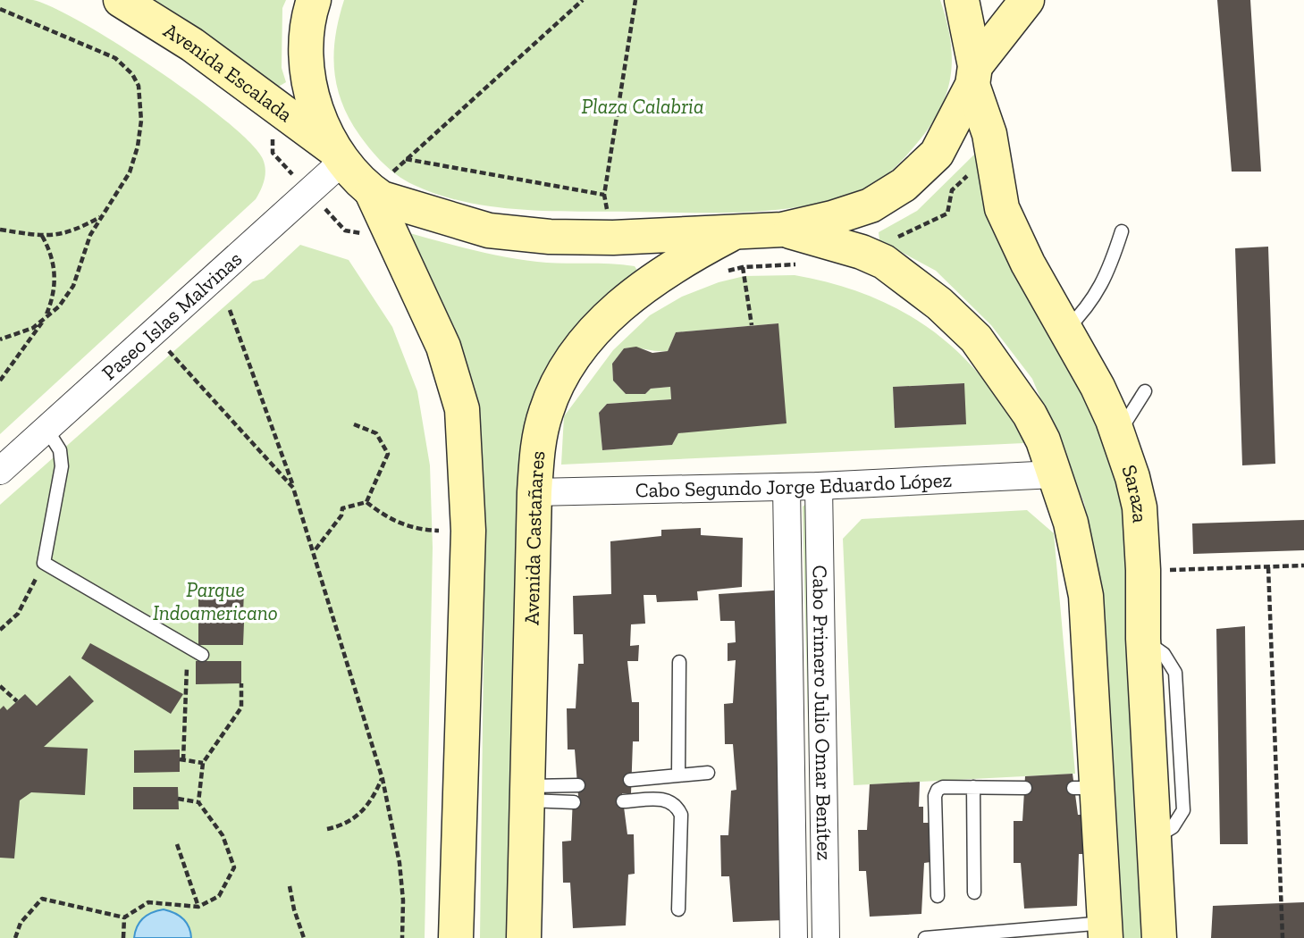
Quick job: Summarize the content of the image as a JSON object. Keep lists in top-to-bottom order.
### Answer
{
  "streets": {
    "main road": ["Avenida Escalada", "Saraza", "Avenida Castañares"],
    "street": ["Paseo Islas Malvinas", "Cabo Segundo Jorge Eduardo López", "Cabo Primero Julio Omar Benítez"]
  },
  "crossings": [
    ["Avenida Escalada", "Paseo Islas Malvinas"],
    ["Cabo Segundo Jorge Eduardo López", "Avenida Castañares"],
    ["Cabo Segundo Jorge Eduardo López", "Cabo Primero Julio Omar Benítez"]
  ],
  "parks": ["Plaza Calabria", "Parque Indoamericano"]
}
